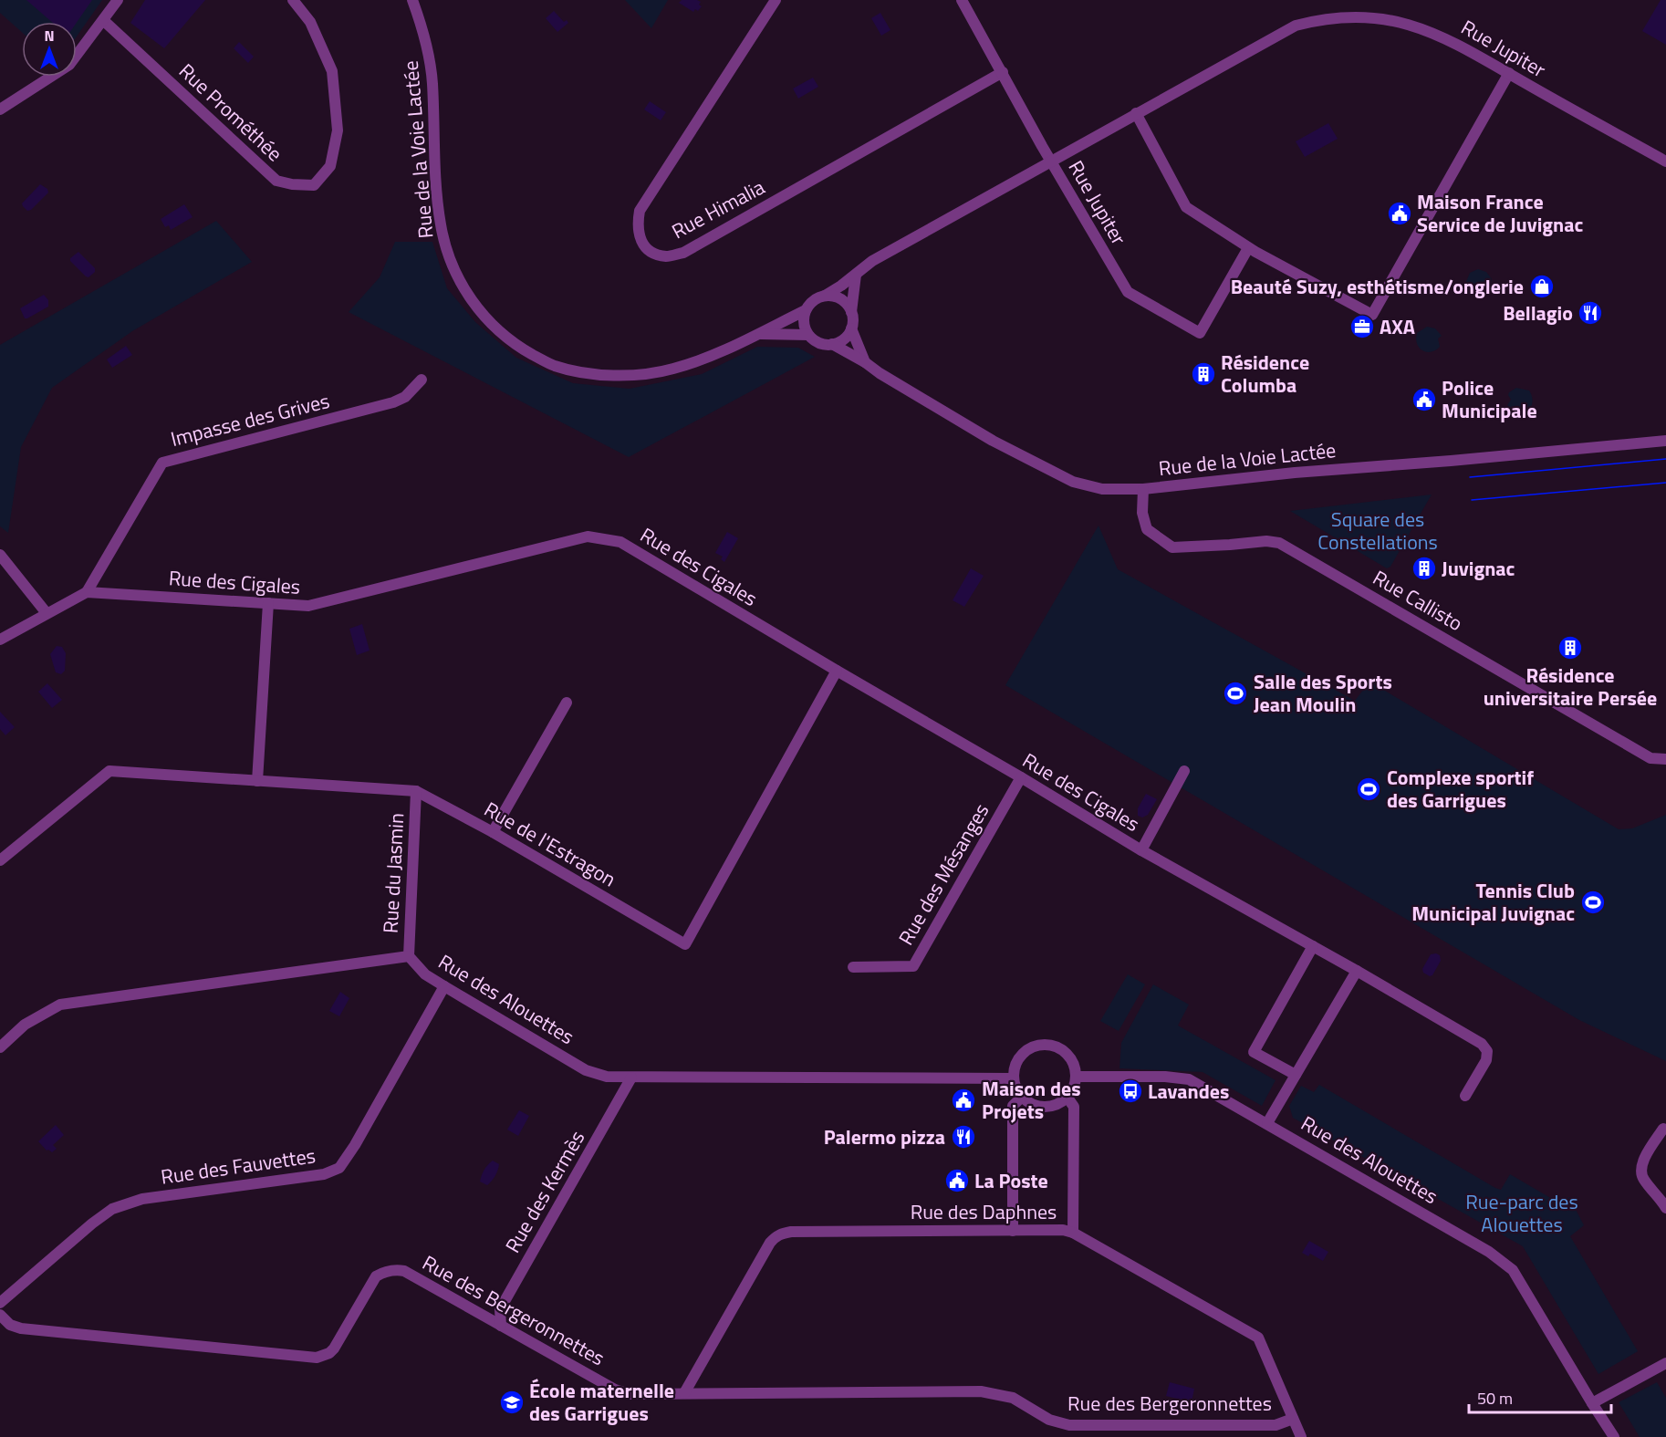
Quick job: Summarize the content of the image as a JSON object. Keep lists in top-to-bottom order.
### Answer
{
  "streets": {
    "street": [
      "Rue Jupiter",
      "Rue Prométhée",
      "Rue de la Voie Lactée",
      "Rue Himalia",
      "Impasse des Grives",
      "Rue des Cigales",
      "Rue Callisto",
      "Rue de l'Estragon",
      "Rue du Jasmin",
      "Rue des Mésanges",
      "Rue des Alouettes",
      "Rue des Fauvettes",
      "Rue des Kermès",
      "Rue des Daphnes",
      "Rue des Bergeronnettes"
    ]
  },
  "crossings": [
    ["Rue Jupiter", "Rue de la Voie Lactée"],
    ["Rue de la Voie Lactée", "Rue Callisto"],
    ["Impasse des Grives", "Rue des Cigales"],
    ["Rue des Cigales", "Rue de l'Estragon"],
    ["Rue des Cigales", "Rue des Mésanges"],
    ["Rue de l'Estragon", "Rue du Jasmin"],
    ["Rue du Jasmin", "Rue des Alouettes"],
    ["Rue des Alouettes", "Rue des Fauvettes"],
    ["Rue des Alouettes", "Rue des Kermès"],
    ["Rue des Kermès", "Rue des Bergeronnettes"],
    ["Rue des Daphnes", "Rue des Bergeronnettes"]
  ],
  "parks": ["Square des Constellations", "Rue-parc des Alouettes"],
  "places": {
    "public building": [
      "Maison France Service de Juvignac",
      "Police Municipale",
      "Maison des Projets",
      "La Poste"
    ],
    "shop": ["Beauté Suzy, esthétisme/onglerie"],
    "restaurant": ["Bellagio", "Palermo pizza"],
    "office": ["AXA"],
    "building": ["Résidence Columba", "Juvignac", "Résidence universitaire Persée"],
    "sports": ["Salle des Sports Jean Moulin", "Complexe sportif des Garrigues", "Tennis Club Municipal Juvignac"],
    "bus stop": ["Lavandes"],
    "school or university": ["École maternelle des Garrigues"]
  },
  "scale_bar": "50 m",
  "north": "top"
}
